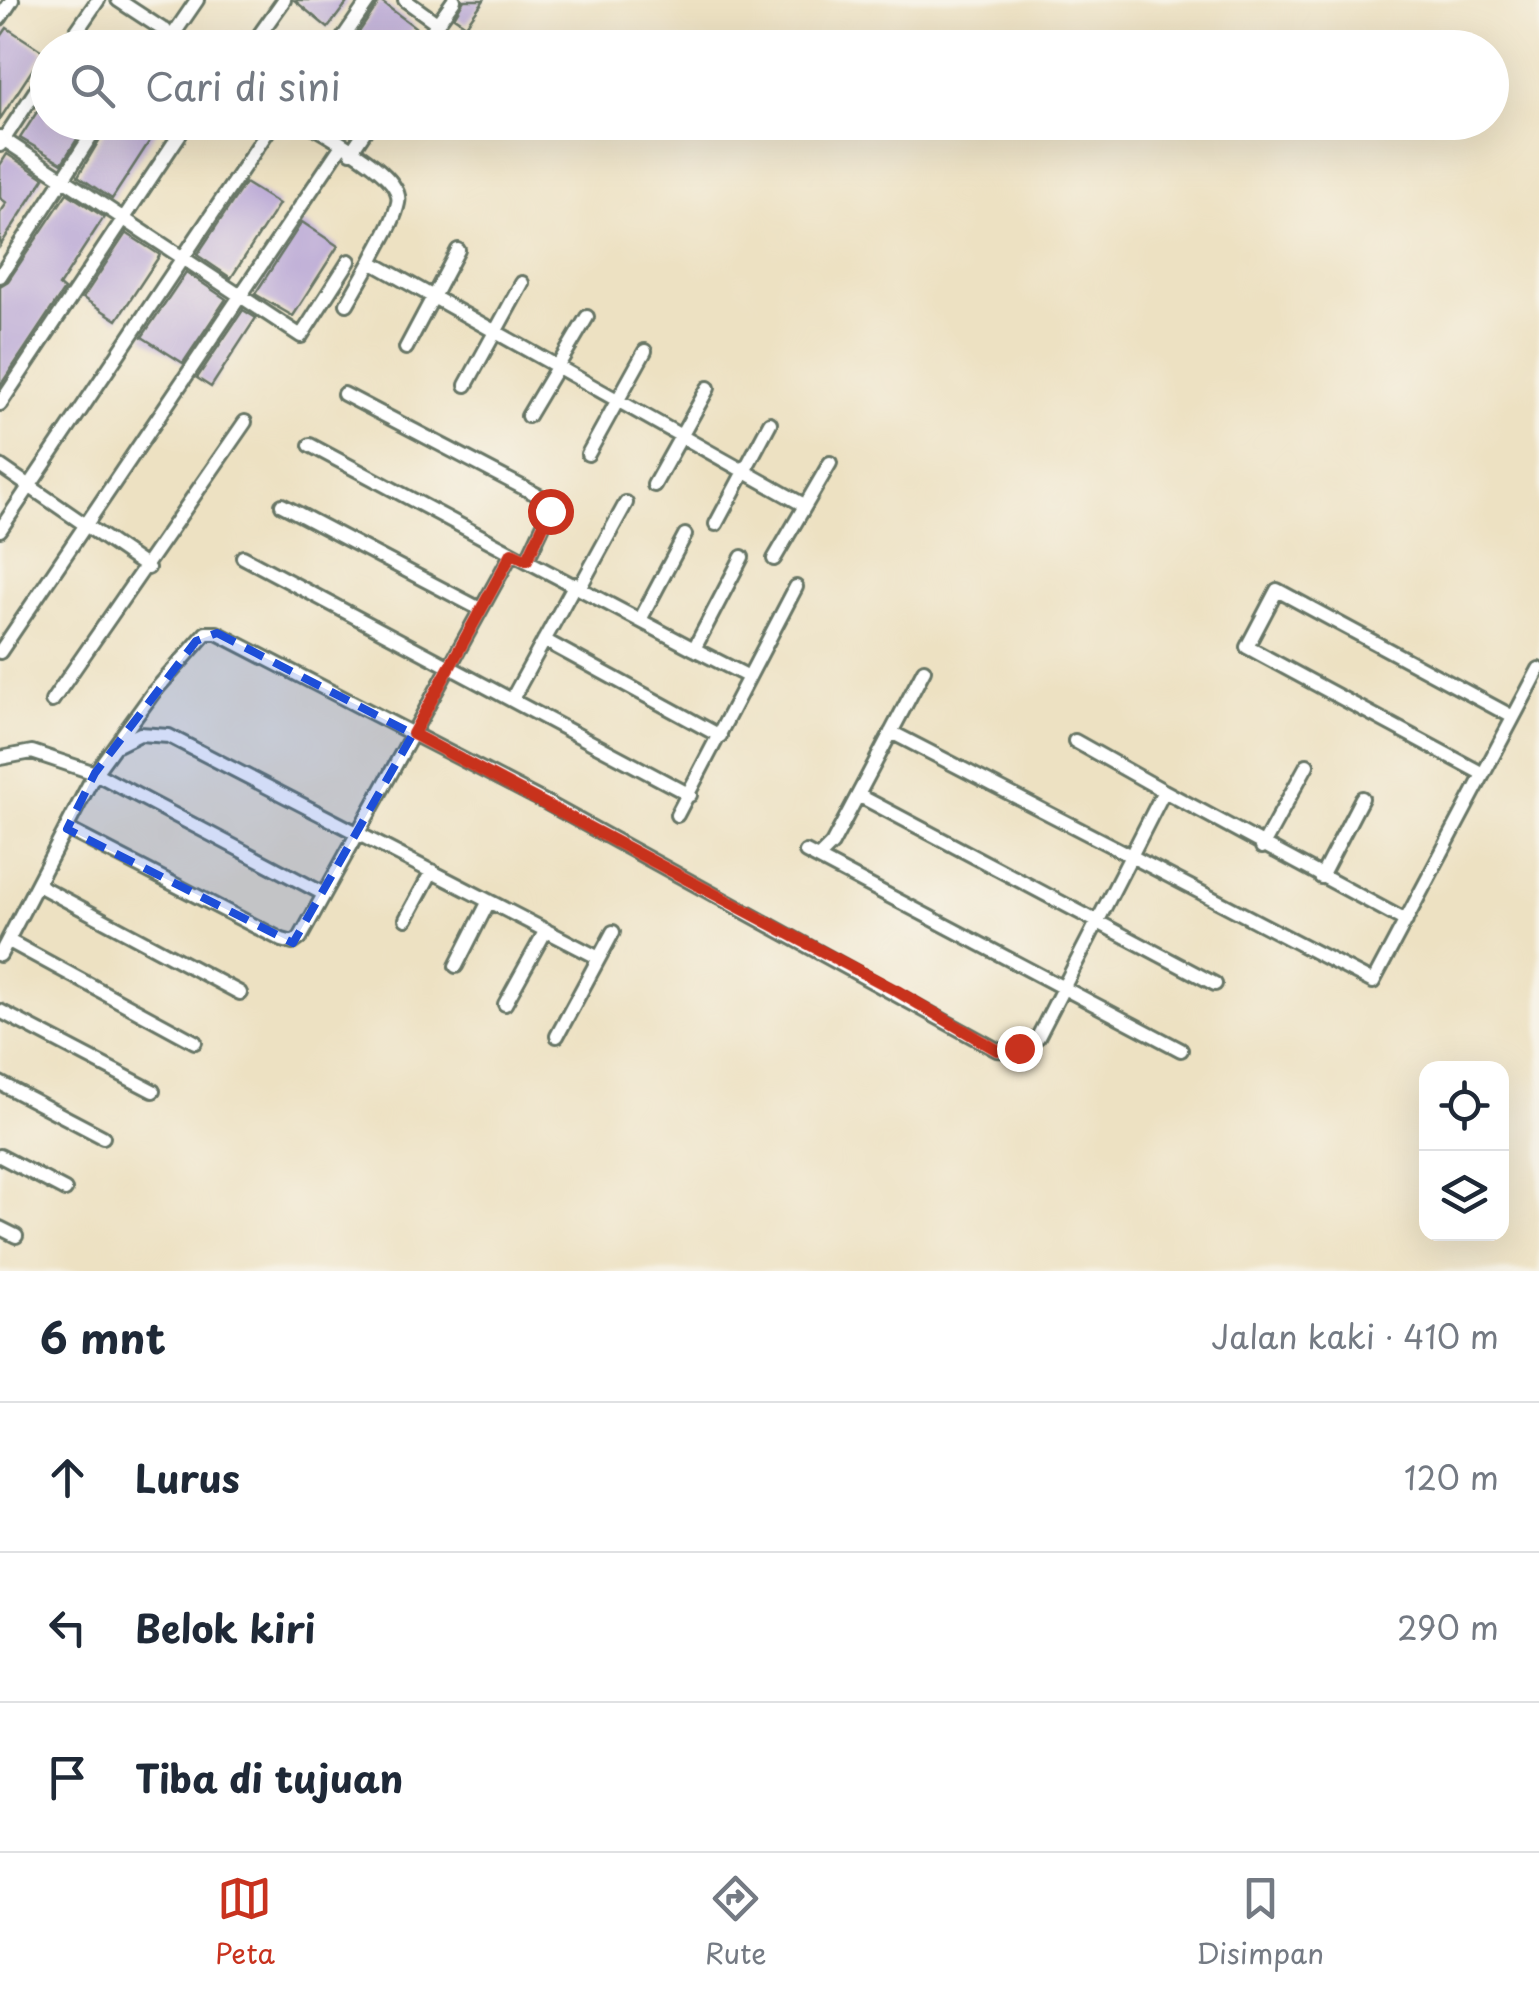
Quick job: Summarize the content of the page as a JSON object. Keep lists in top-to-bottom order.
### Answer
{
  "page": {
    "search": "Cari di sini",
    "heading": ["6 mnt", "Jalan kaki · 410 m"],
    "list": [
      ["Lurus", "120 m"],
      ["Belok kiri", "290 m"],
      "Tiba di tujuan"
    ],
    "nav": ["Peta", "Rute", "Disimpan"]
  }
}
